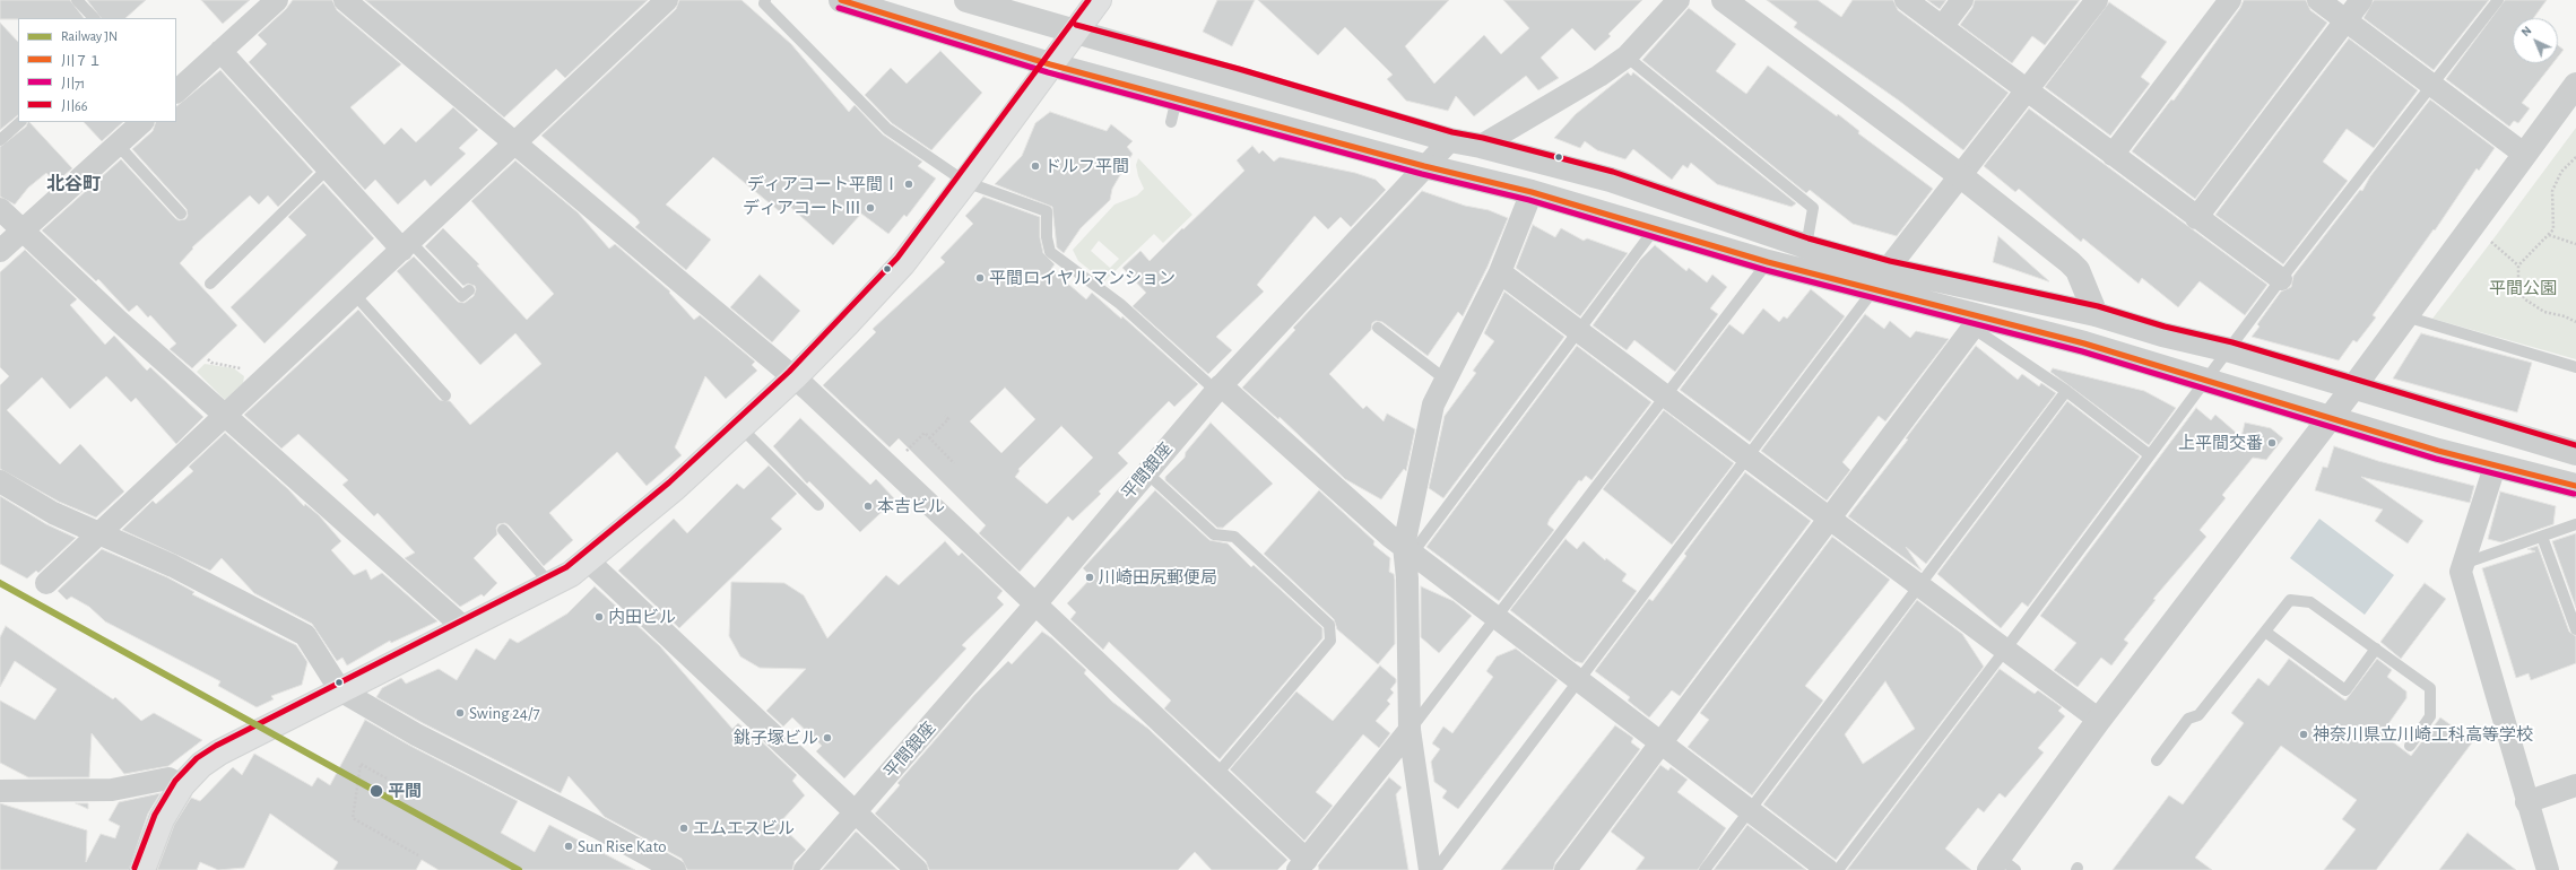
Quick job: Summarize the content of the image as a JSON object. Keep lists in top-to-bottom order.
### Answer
{
  "streets": {
    "street": ["平間銀座"]
  },
  "districts": ["北谷町"],
  "parks": ["平間公園"],
  "places": [
    "ドルフ平間",
    "ディアコート平間Ⅰ",
    "ディアコートⅢ",
    "平間ロイヤルマンション",
    "上平間交番",
    "本吉ビル",
    "川崎田尻郵便局",
    "内田ビル",
    "Swing 24/7",
    "神奈川県立川崎工科高等学校",
    "銚子塚ビル",
    "平間",
    "エムエスビル",
    "Sun Rise Kato"
  ],
  "lines": [
    "transit line 川７１",
    "transit line 川66",
    "transit line 川71",
    "rail line JN"
  ],
  "legend": [
    "Railway JN",
    "川７１",
    "川71",
    "川66"
  ],
  "north": "top left"
}
